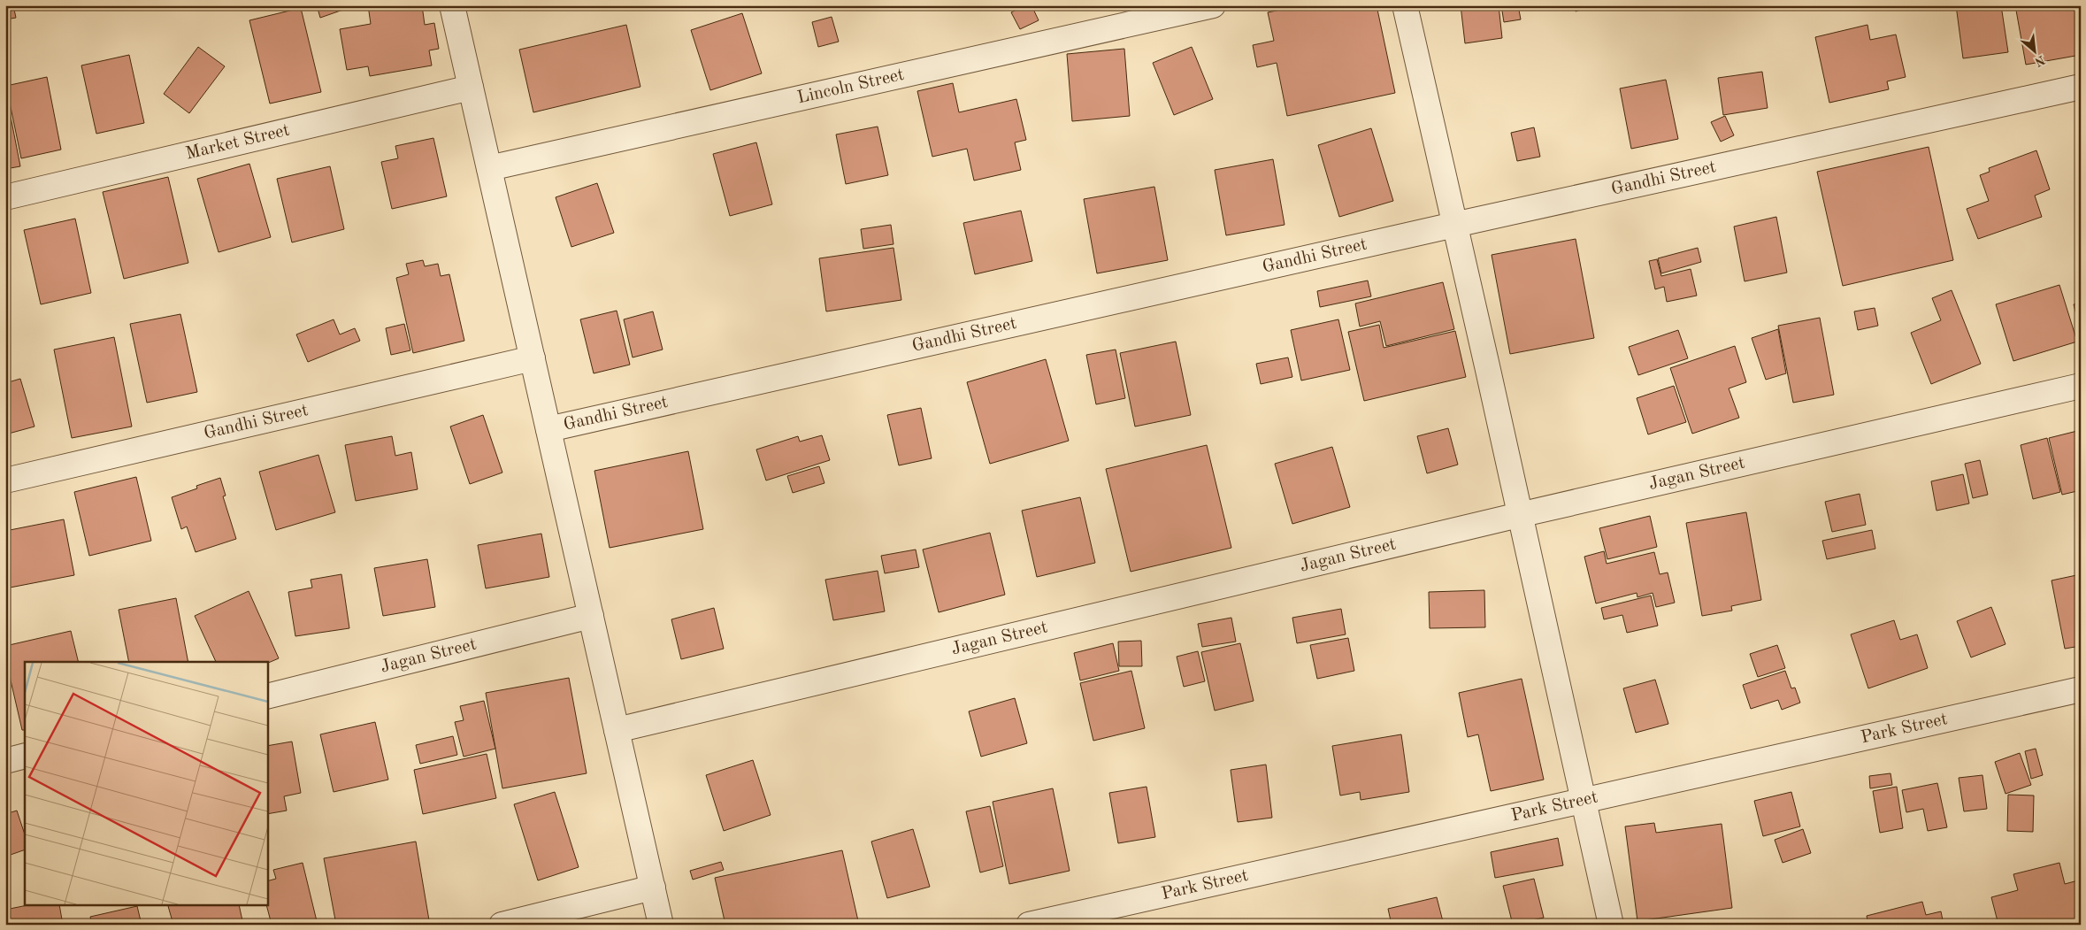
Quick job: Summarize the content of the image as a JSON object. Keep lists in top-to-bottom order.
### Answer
{
  "streets": {
    "street": [
      "Lincoln Street",
      "Market Street",
      "Gandhi Street",
      "Jagan Street",
      "Park Street"
    ]
  },
  "north": "bottom right"
}
